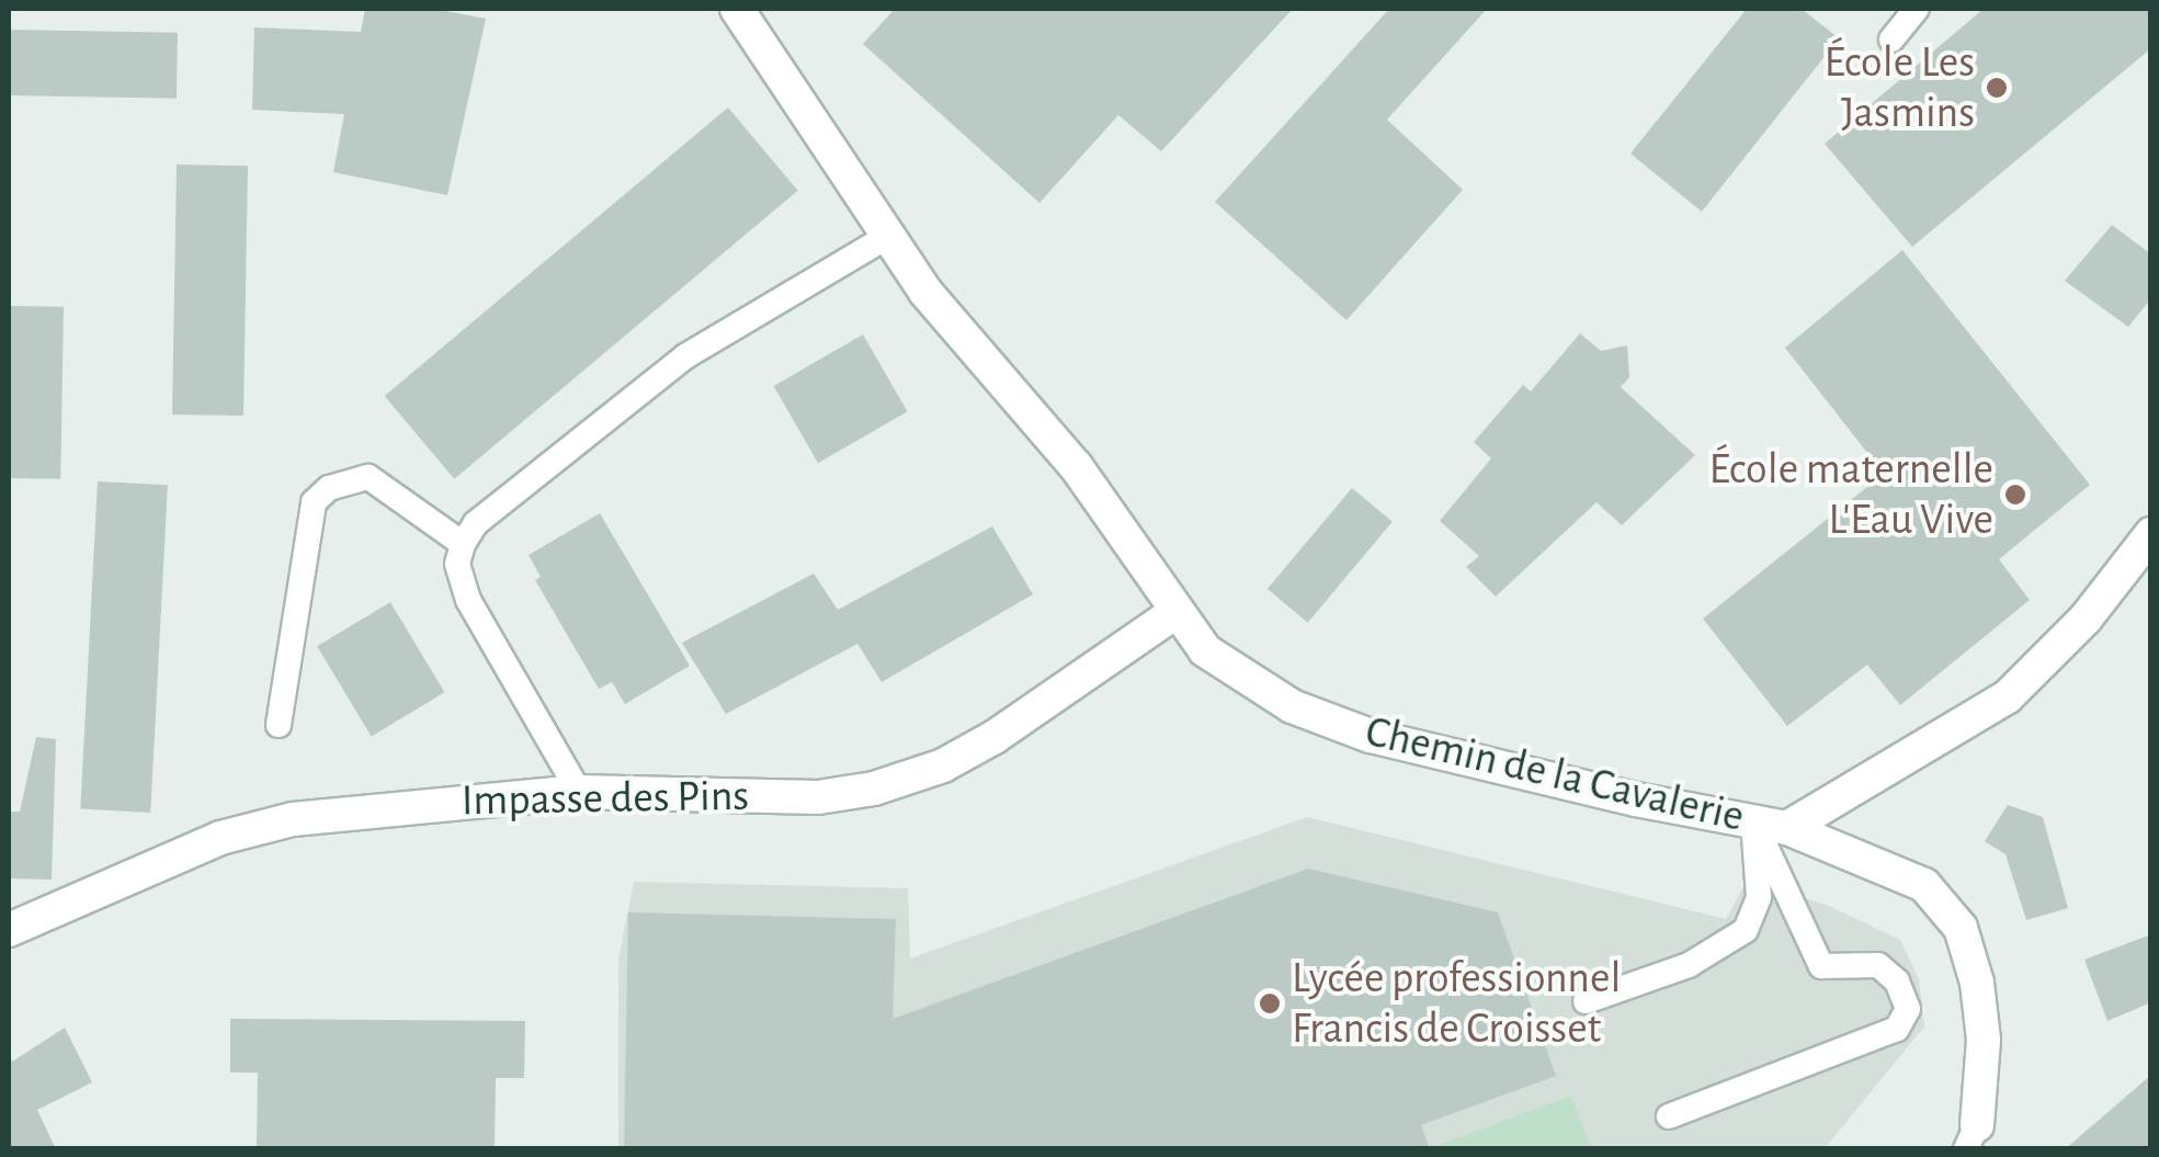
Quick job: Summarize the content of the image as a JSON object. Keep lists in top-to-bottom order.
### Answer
{
  "streets": {
    "street": ["Chemin de la Cavalerie", "Impasse des Pins"]
  },
  "crossings": [
    ["Chemin de la Cavalerie", "Impasse des Pins"]
  ],
  "places": ["École Les Jasmins", "École maternelle L'Eau Vive", "Lycée professionnel Francis de Croisset"]
}
